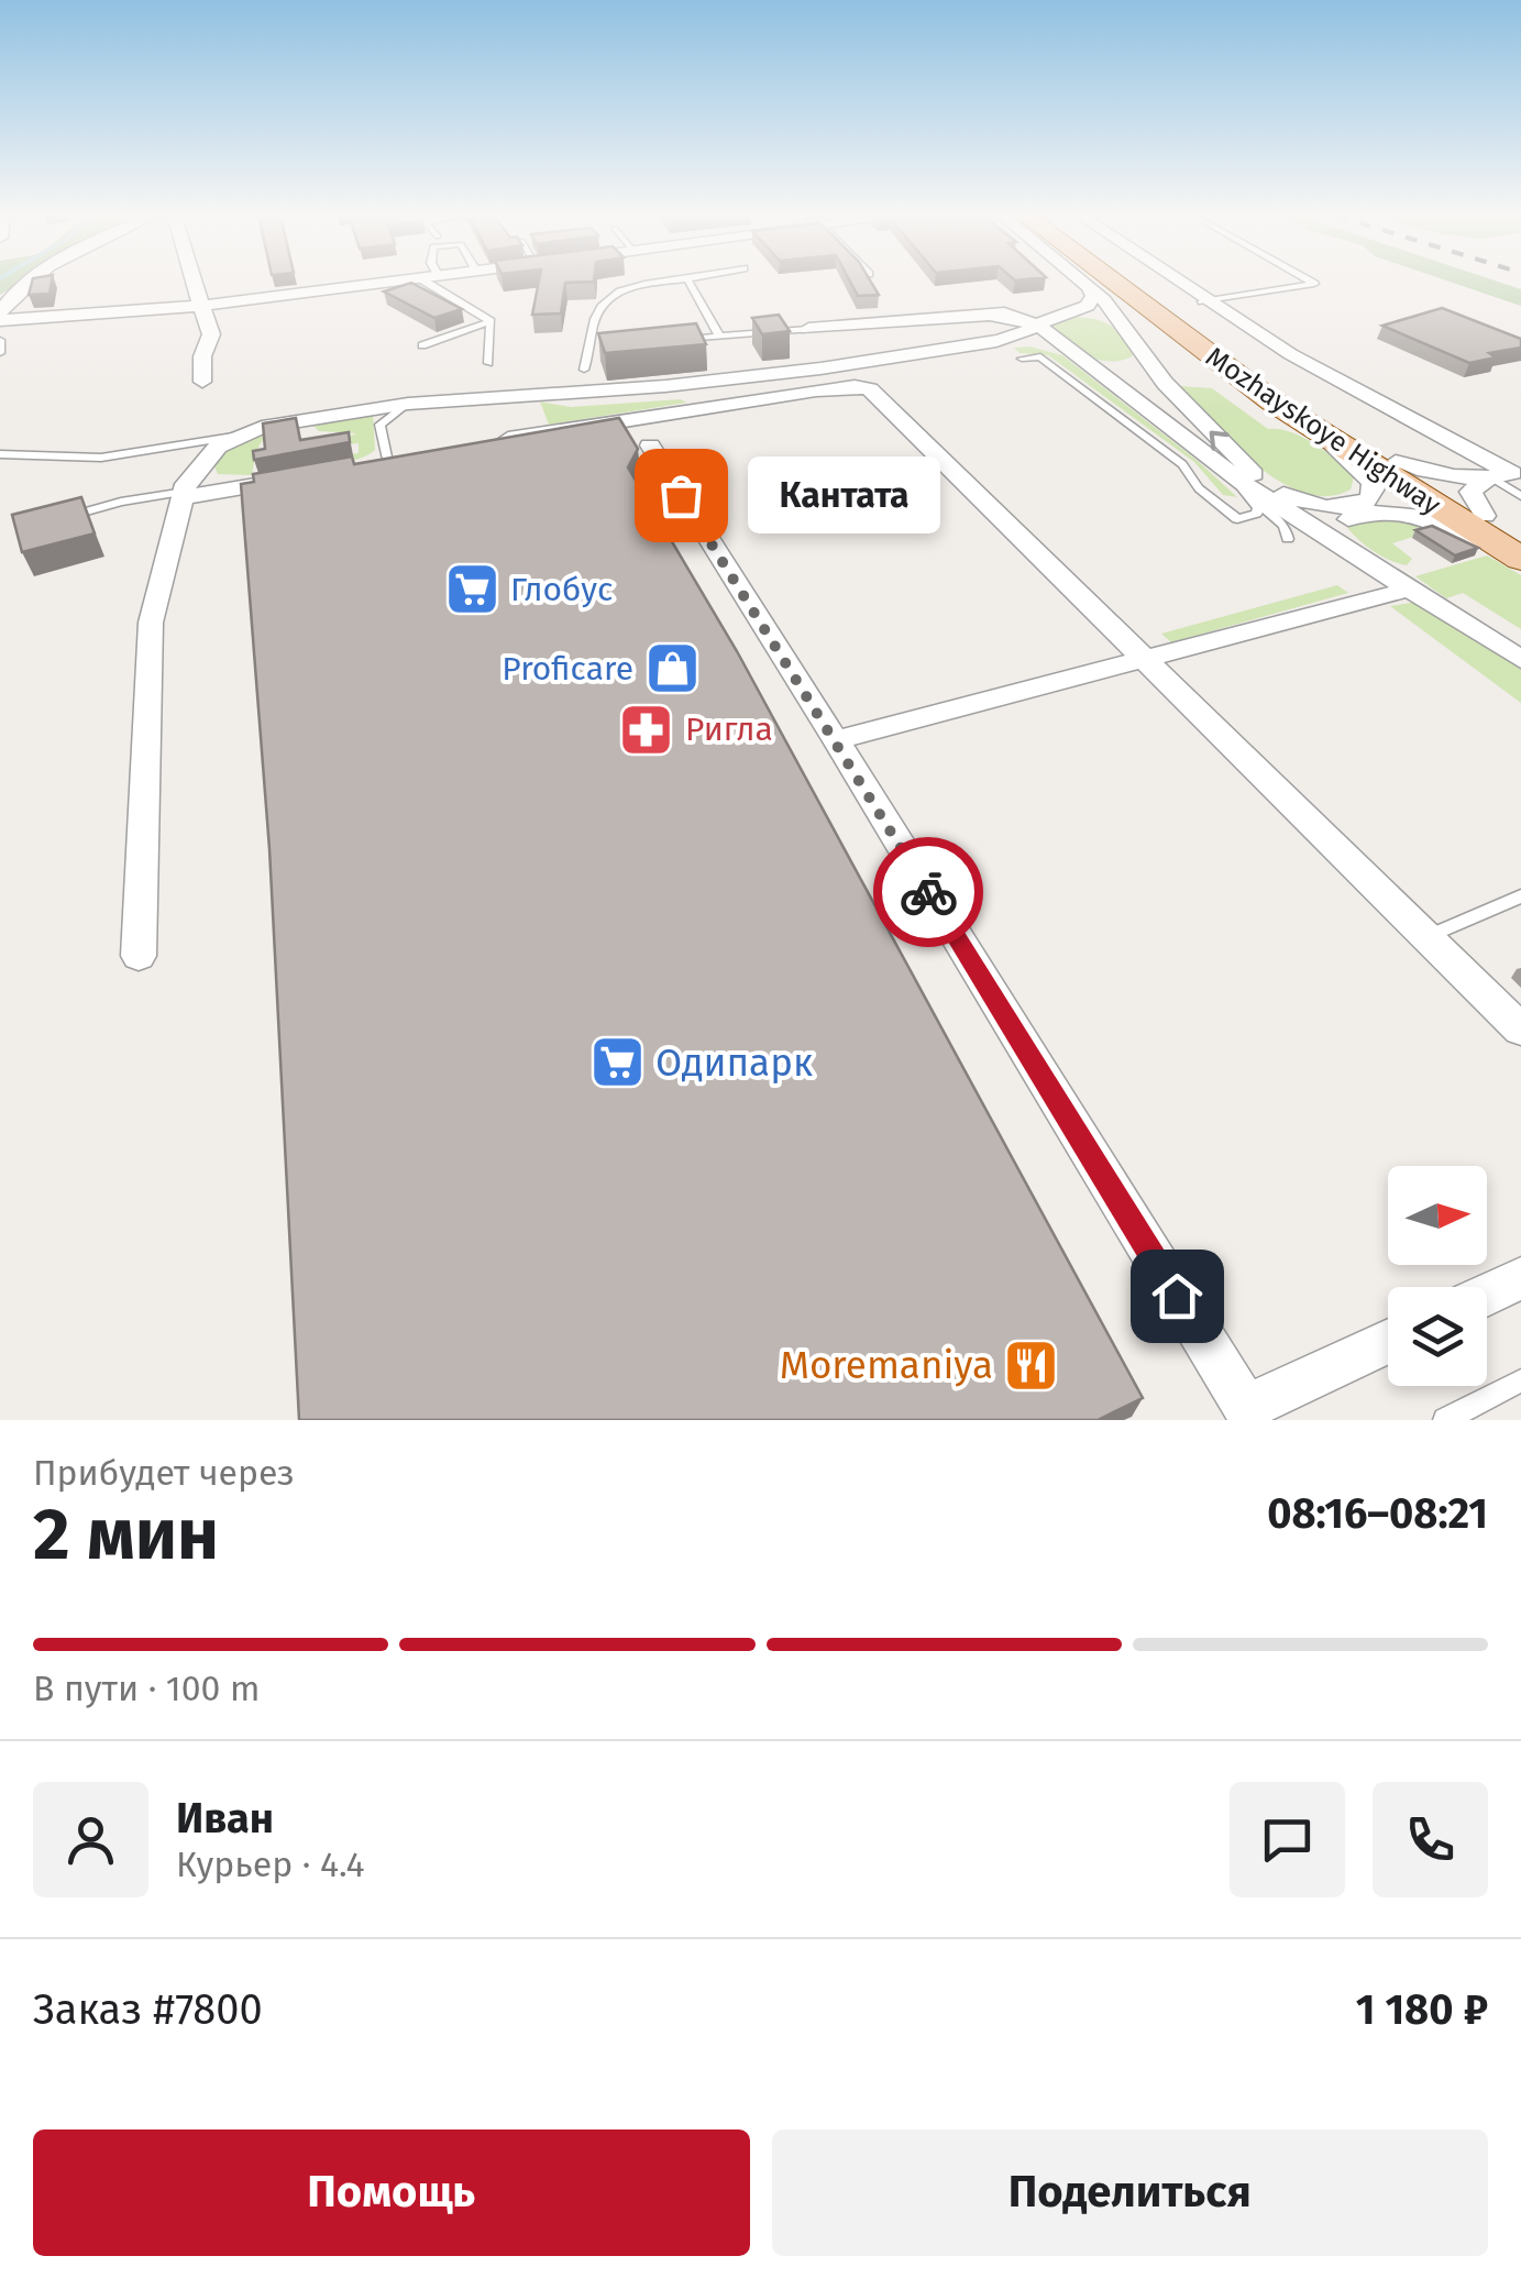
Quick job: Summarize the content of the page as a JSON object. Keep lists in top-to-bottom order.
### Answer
{
  "streets": {
    "main road": ["Mozhayskoye Highway"]
  },
  "places": {
    "other": ["Кантата"],
    "supermarket": ["Глобус", "Одипарк"],
    "shop": ["Proficare"],
    "pharmacy": ["Ригла"],
    "restaurant": ["Moremaniya"]
  },
  "north": "right",
  "page": {
    "bubble": "Кантата",
    "heading": ["2 мин", "Прибудет через", "08:16–08:21"],
    "panel": [
      "Иван",
      "Курьер · 4.4",
      "Заказ #7800",
      "1 180 ₽"
    ],
    "bar": "В пути · 100 m",
    "buttons": ["Помощь", "Поделиться"]
  }
}
